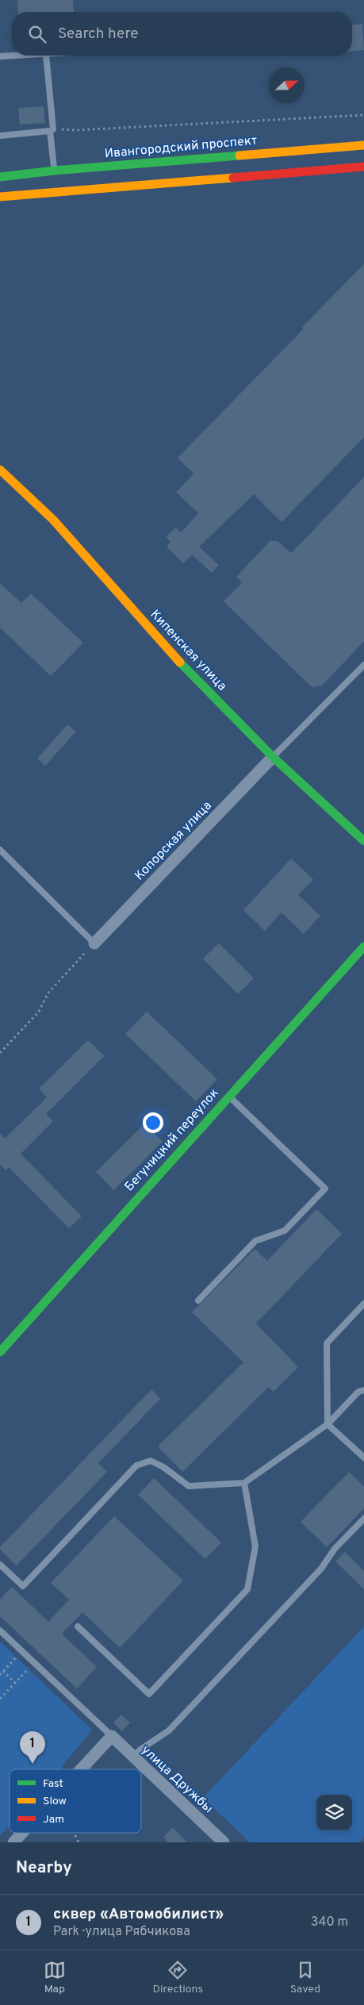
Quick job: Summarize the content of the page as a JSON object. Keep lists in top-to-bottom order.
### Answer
{
  "streets": {
    "main road": ["Ивангородский проспект", "Кипенская улица", "Бегуницкий переулок"],
    "street": ["Копорская улица", "улица Дружбы"]
  },
  "crossings": [
    ["Кипенская улица", "Копорская улица"]
  ],
  "legend": ["Fast", "Slow", "Jam"],
  "north": "right",
  "page": {
    "search": "Search here",
    "pins": "1",
    "heading": "Nearby",
    "list": [
      {
        "mark": "1",
        "name": "сквер «Автомобилист»",
        "note": "Park · улица Рябчикова",
        "value": "340 m"
      }
    ],
    "nav": ["Map", "Directions", "Saved"]
  }
}
